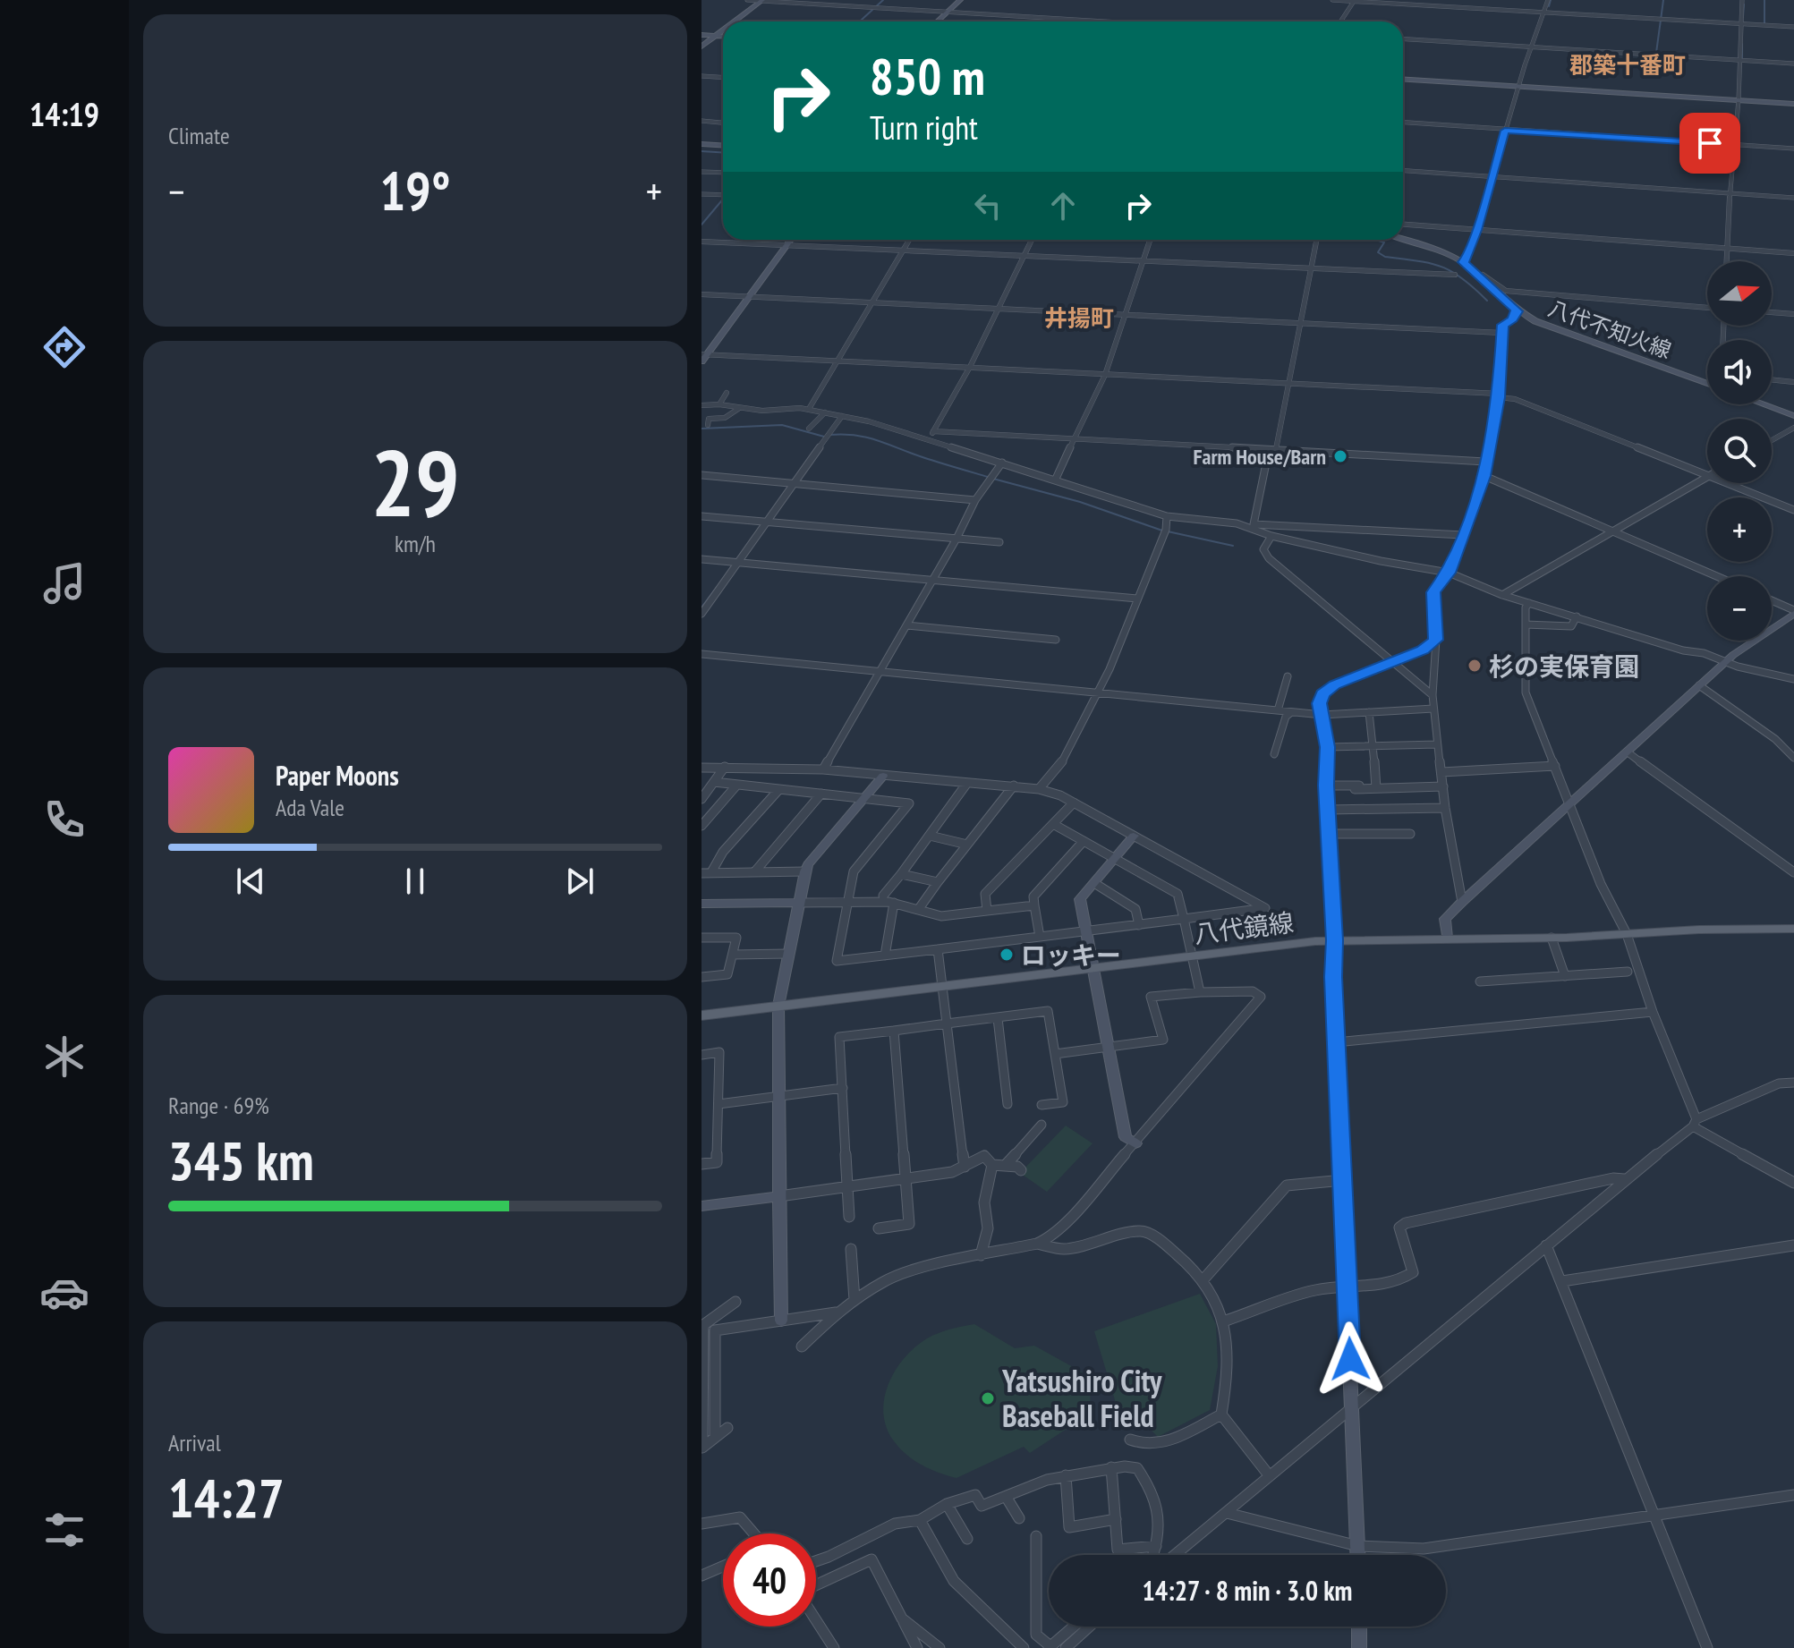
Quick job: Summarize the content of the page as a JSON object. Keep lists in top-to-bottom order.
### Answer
{
  "streets": {
    "main road": ["八代不知火線", "八代鏡線"]
  },
  "districts": ["郡築十番町", "井揚町"],
  "places": [
    "Farm House/Barn",
    "杉の実保育園",
    "ロッキー",
    "Yatsushiro City Baseball Field"
  ],
  "north": "right",
  "page": {
    "tabs": "14:19",
    "tile": [
      "Climate",
      ["29", "km/h"],
      ["Range · 69%", "345 km"],
      ["Arrival", "14:27"]
    ],
    "turn": ["850 m", "Turn right"],
    "heat": ["−", "19°", "+"],
    "map_buttons": ["+", "−"],
    "song": ["Paper Moons", "Ada Vale"],
    "limit": "40",
    "trip": "14:27 · 8 min · 3.0 km"
  }
}
